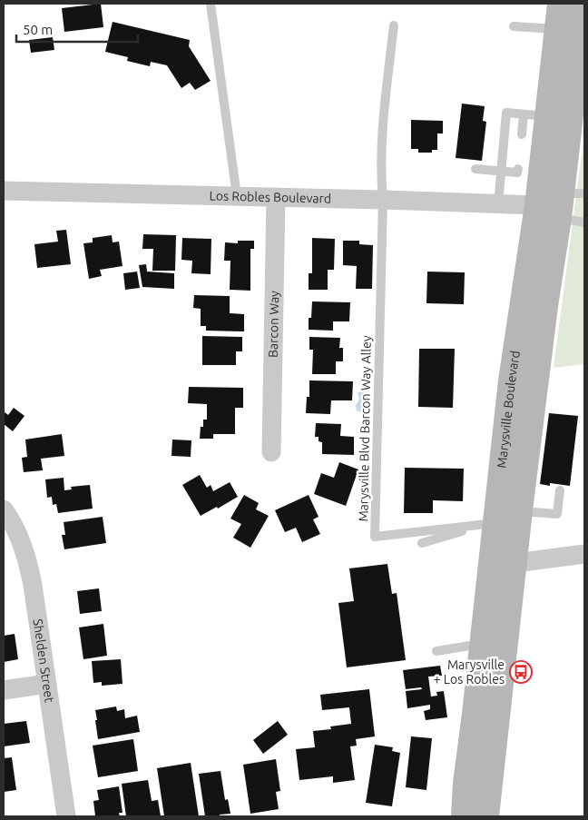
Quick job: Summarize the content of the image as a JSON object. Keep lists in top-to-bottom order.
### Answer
{
  "streets": {
    "main road": ["Marysville Boulevard"],
    "street": ["Los Robles Boulevard", "Barcon Way", "Shelden Street"],
    "lane": ["Marysville Blvd Barcon Way Alley"]
  },
  "crossings": [
    ["Los Robles Boulevard", "Barcon Way"],
    ["Los Robles Boulevard", "Marysville Boulevard"],
    ["Los Robles Boulevard", "Marysville Blvd Barcon Way Alley"],
    ["Marysville Boulevard", "Marysville Blvd Barcon Way Alley"]
  ],
  "places": {
    "bus stop": ["Marysville + Los Robles"]
  },
  "scale_bar": "50 m"
}
